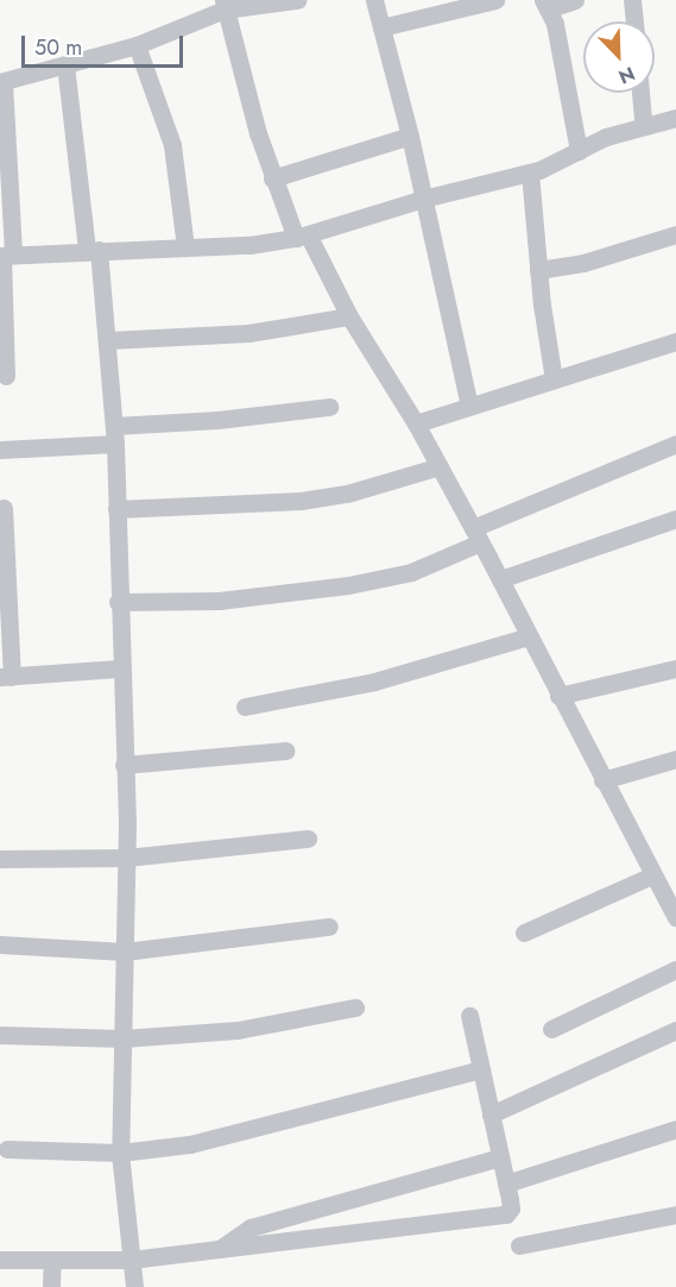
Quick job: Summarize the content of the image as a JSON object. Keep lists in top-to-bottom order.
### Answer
{
  "scale_bar": "50 m",
  "north": "bottom right"
}
